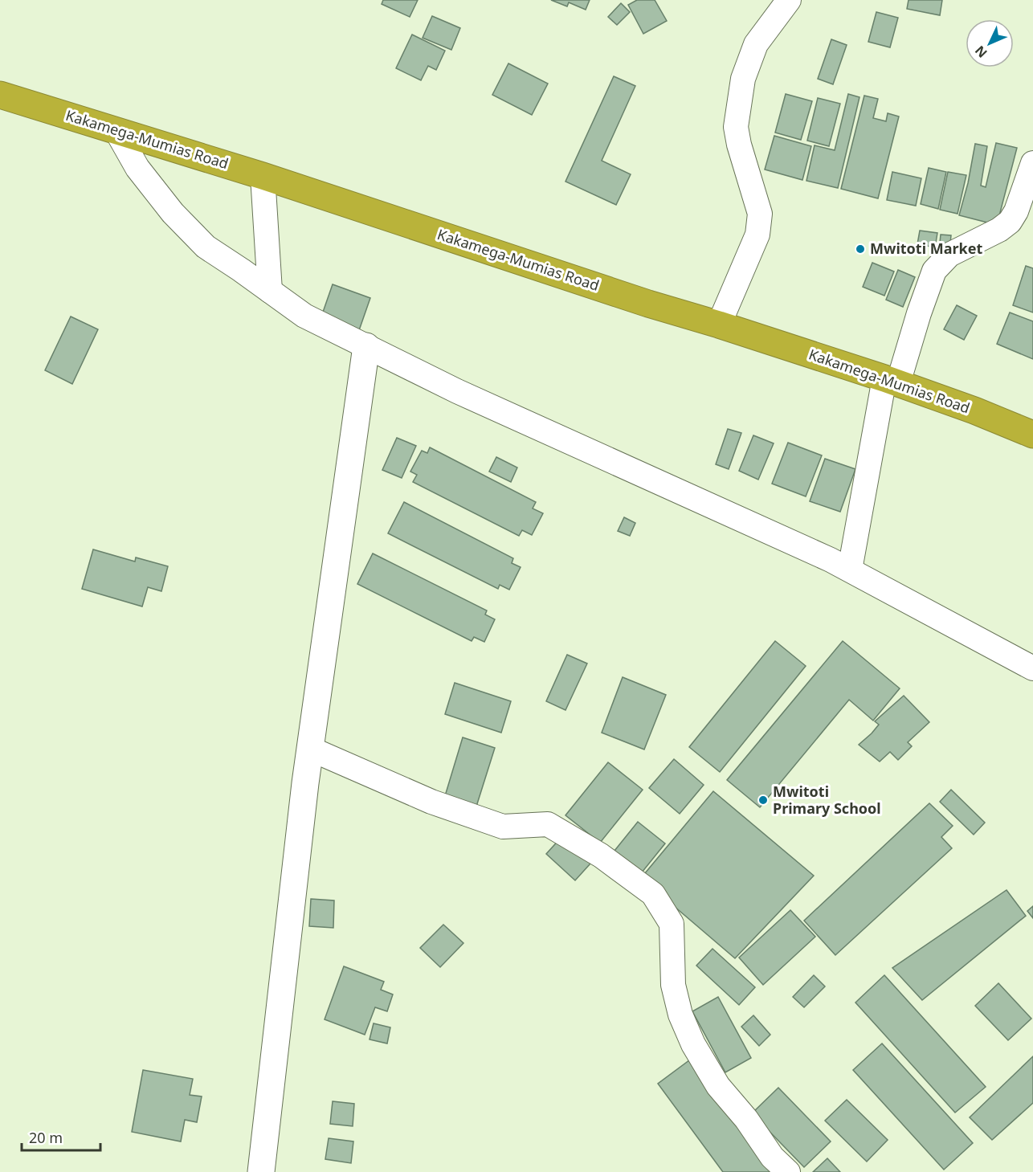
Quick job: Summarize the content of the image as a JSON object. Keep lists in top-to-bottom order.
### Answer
{
  "streets": {
    "highway": ["Kakamega-Mumias Road"]
  },
  "places": ["Mwitoti Market", "Mwitoti Primary School"],
  "scale_bar": "20 m",
  "north": "bottom left"
}
